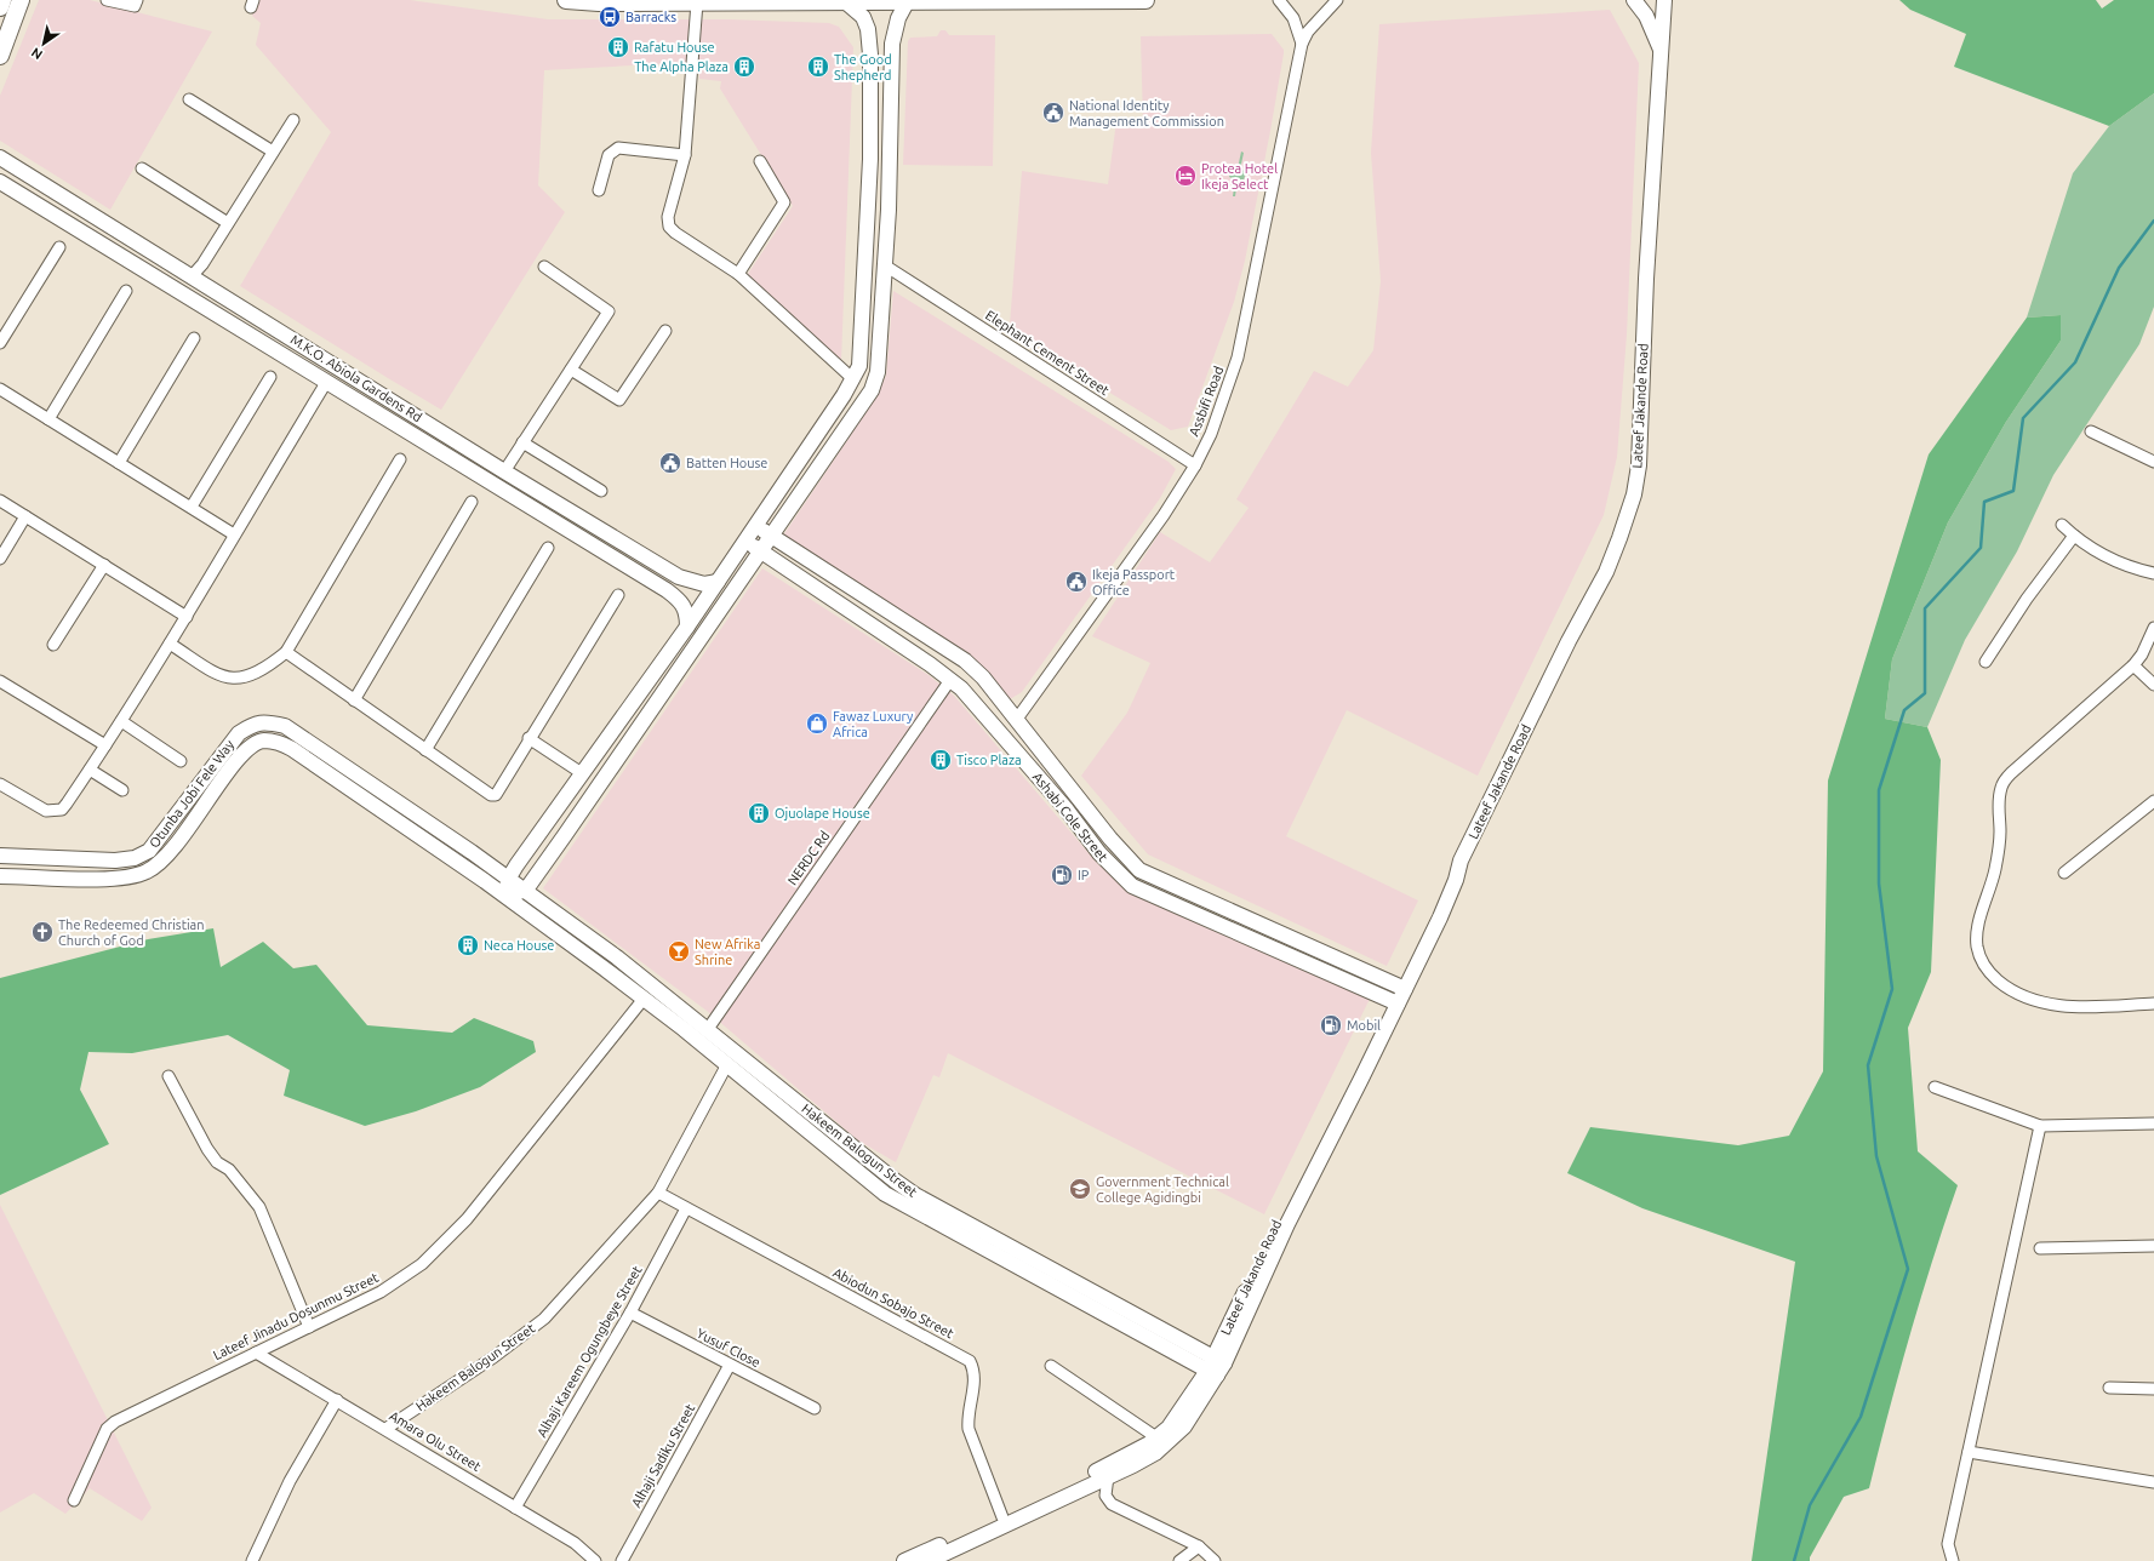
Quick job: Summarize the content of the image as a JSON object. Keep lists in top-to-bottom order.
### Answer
{
  "streets": {
    "street": [
      "Elephant Cement Street",
      "M.K.O. Abiola Gardens Rd",
      "Assbifi Road",
      "Lateef Jakande Road",
      "Otunba Jobi Fele Way",
      "Ashabi Cole Street",
      "NERDC Rd",
      "Hakeem Balogun Street",
      "Abiodun Sobajo Street",
      "Lateef Jinadu Dosunmu Street",
      "Yusuf Close",
      "Alhaji Kareem Ogungbeye Street",
      "Amara Olu Street",
      "Alhaji Sadiku Street"
    ]
  },
  "crossings": [
    ["Elephant Cement Street", "Assbifi Road"],
    ["Assbifi Road", "Ashabi Cole Street"],
    ["Lateef Jakande Road", "Ashabi Cole Street"],
    ["Lateef Jakande Road", "Hakeem Balogun Street"],
    ["Lateef Jakande Road", "Abiodun Sobajo Street"],
    ["Otunba Jobi Fele Way", "Hakeem Balogun Street"],
    ["Ashabi Cole Street", "NERDC Rd"],
    ["NERDC Rd", "Hakeem Balogun Street"],
    ["Hakeem Balogun Street", "Abiodun Sobajo Street"],
    ["Hakeem Balogun Street", "Lateef Jinadu Dosunmu Street"],
    ["Hakeem Balogun Street", "Amara Olu Street"],
    ["Abiodun Sobajo Street", "Alhaji Kareem Ogungbeye Street"],
    ["Lateef Jinadu Dosunmu Street", "Amara Olu Street"],
    ["Yusuf Close", "Alhaji Kareem Ogungbeye Street"],
    ["Yusuf Close", "Alhaji Sadiku Street"],
    ["Alhaji Kareem Ogungbeye Street", "Amara Olu Street"]
  ],
  "places": {
    "bus stop": ["Barracks"],
    "building": [
      "Rafatu House",
      "The Alpha Plaza",
      "The Good Shepherd",
      "Tisco Plaza",
      "Ojuolape House",
      "Neca House"
    ],
    "public building": ["National Identity Management Commission", "Batten House", "Ikeja Passport Office"],
    "hotel": ["Protea Hotel Ikeja Select"],
    "shop": ["Fawaz Luxury Africa"],
    "fuel station": ["IP", "Mobil"],
    "church": ["The Redeemed Christian Church of God"],
    "bar": ["New Afrika Shrine"],
    "school or university": ["Government Technical College Agidingbi"]
  },
  "north": "bottom left"
}
